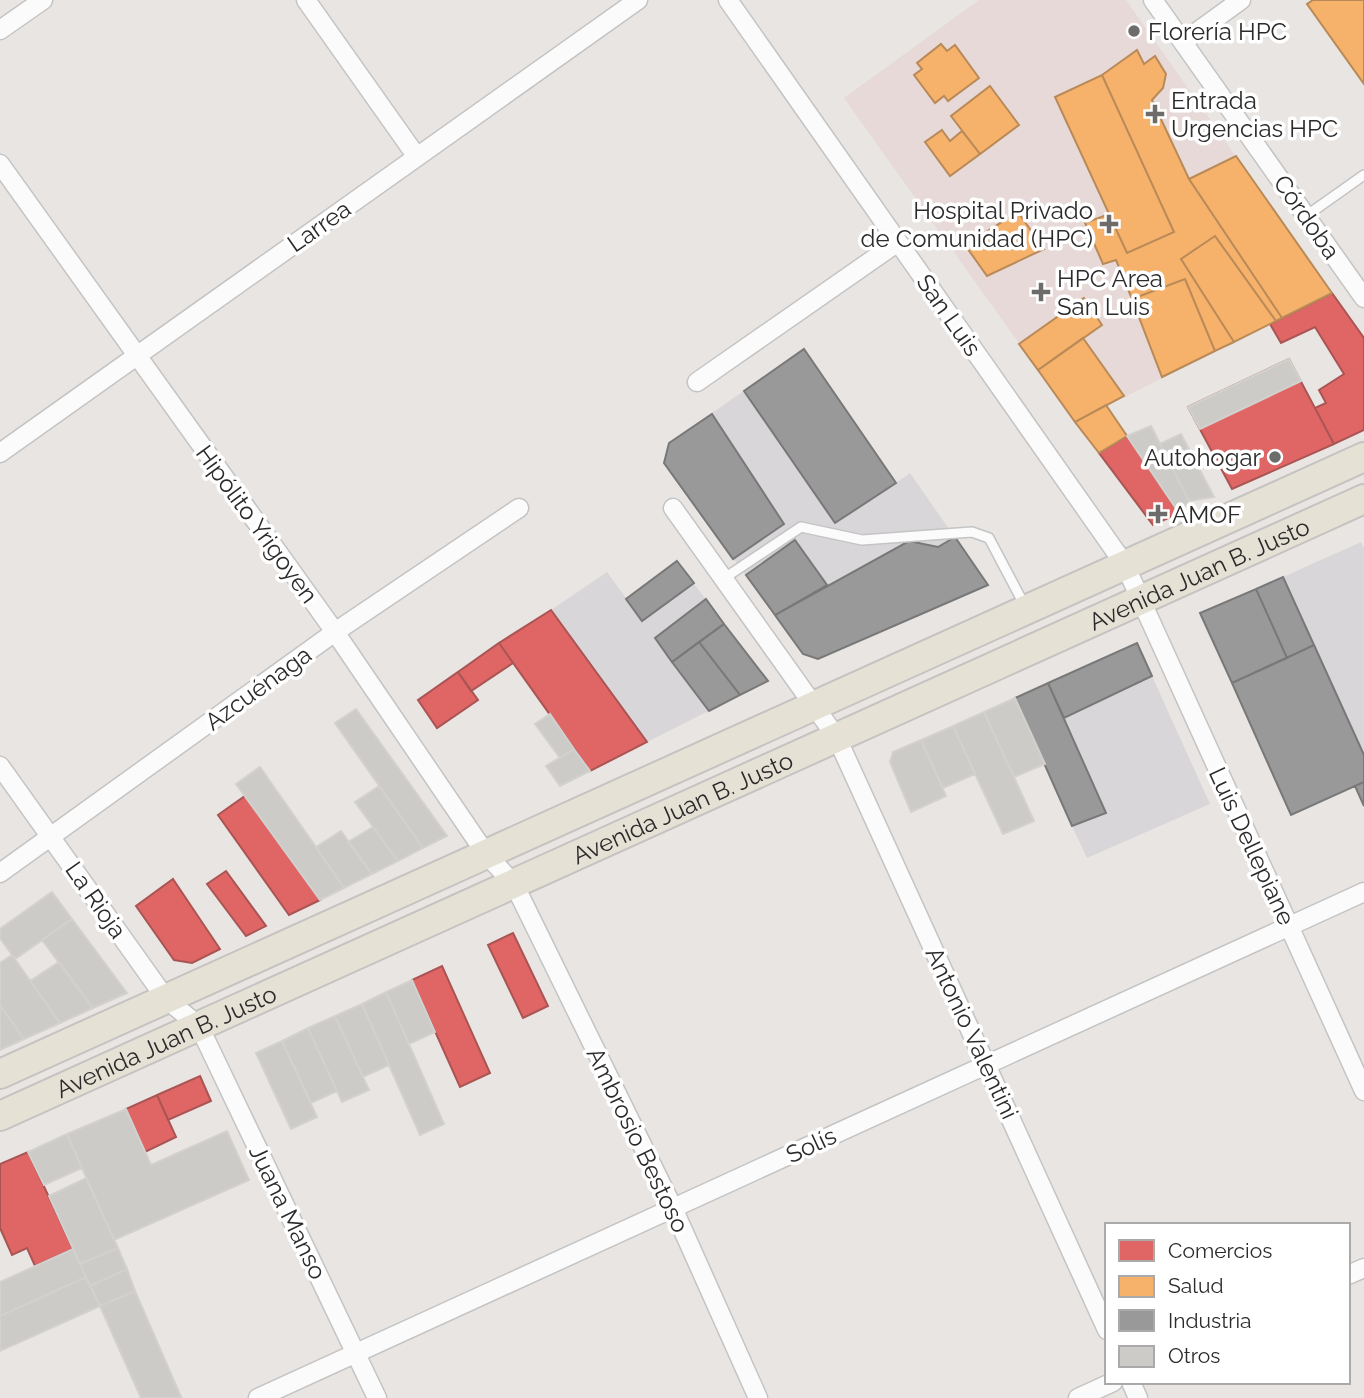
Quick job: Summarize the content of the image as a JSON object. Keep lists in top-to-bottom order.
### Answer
{
  "streets": {
    "main road": ["Avenida Juan B. Justo"],
    "street": [
      "Córdoba",
      "Larrea",
      "San Luis",
      "Hipólito Yrigoyen",
      "Azcuénaga",
      "Luis Dellepiane",
      "La Rioja",
      "Antonio Valentini",
      "Ambrosio Bestoso",
      "Solís",
      "Juana Manso"
    ]
  },
  "crossings": [
    ["Larrea", "Hipólito Yrigoyen"],
    ["San Luis", "Avenida Juan B. Justo"],
    ["San Luis", "Luis Dellepiane"],
    ["Hipólito Yrigoyen", "Avenida Juan B. Justo"],
    ["Hipólito Yrigoyen", "Azcuénaga"],
    ["Hipólito Yrigoyen", "Ambrosio Bestoso"],
    ["Avenida Juan B. Justo", "Luis Dellepiane"],
    ["Avenida Juan B. Justo", "La Rioja"],
    ["Avenida Juan B. Justo", "Antonio Valentini"],
    ["Avenida Juan B. Justo", "Ambrosio Bestoso"],
    ["Avenida Juan B. Justo", "Juana Manso"],
    ["Azcuénaga", "La Rioja"],
    ["Luis Dellepiane", "Solís"],
    ["La Rioja", "Juana Manso"],
    ["Antonio Valentini", "Solís"],
    ["Ambrosio Bestoso", "Solís"],
    ["Solís", "Juana Manso"]
  ],
  "places": {
    "other": ["Florería HPC", "Autohogar"],
    "health": [
      "Entrada Urgencias HPC",
      "Hospital Privado de Comunidad (HPC)",
      "HPC Area San Luis",
      "AMOF"
    ]
  },
  "legend": [
    "Comercios",
    "Salud",
    "Industria",
    "Otros"
  ]
}
